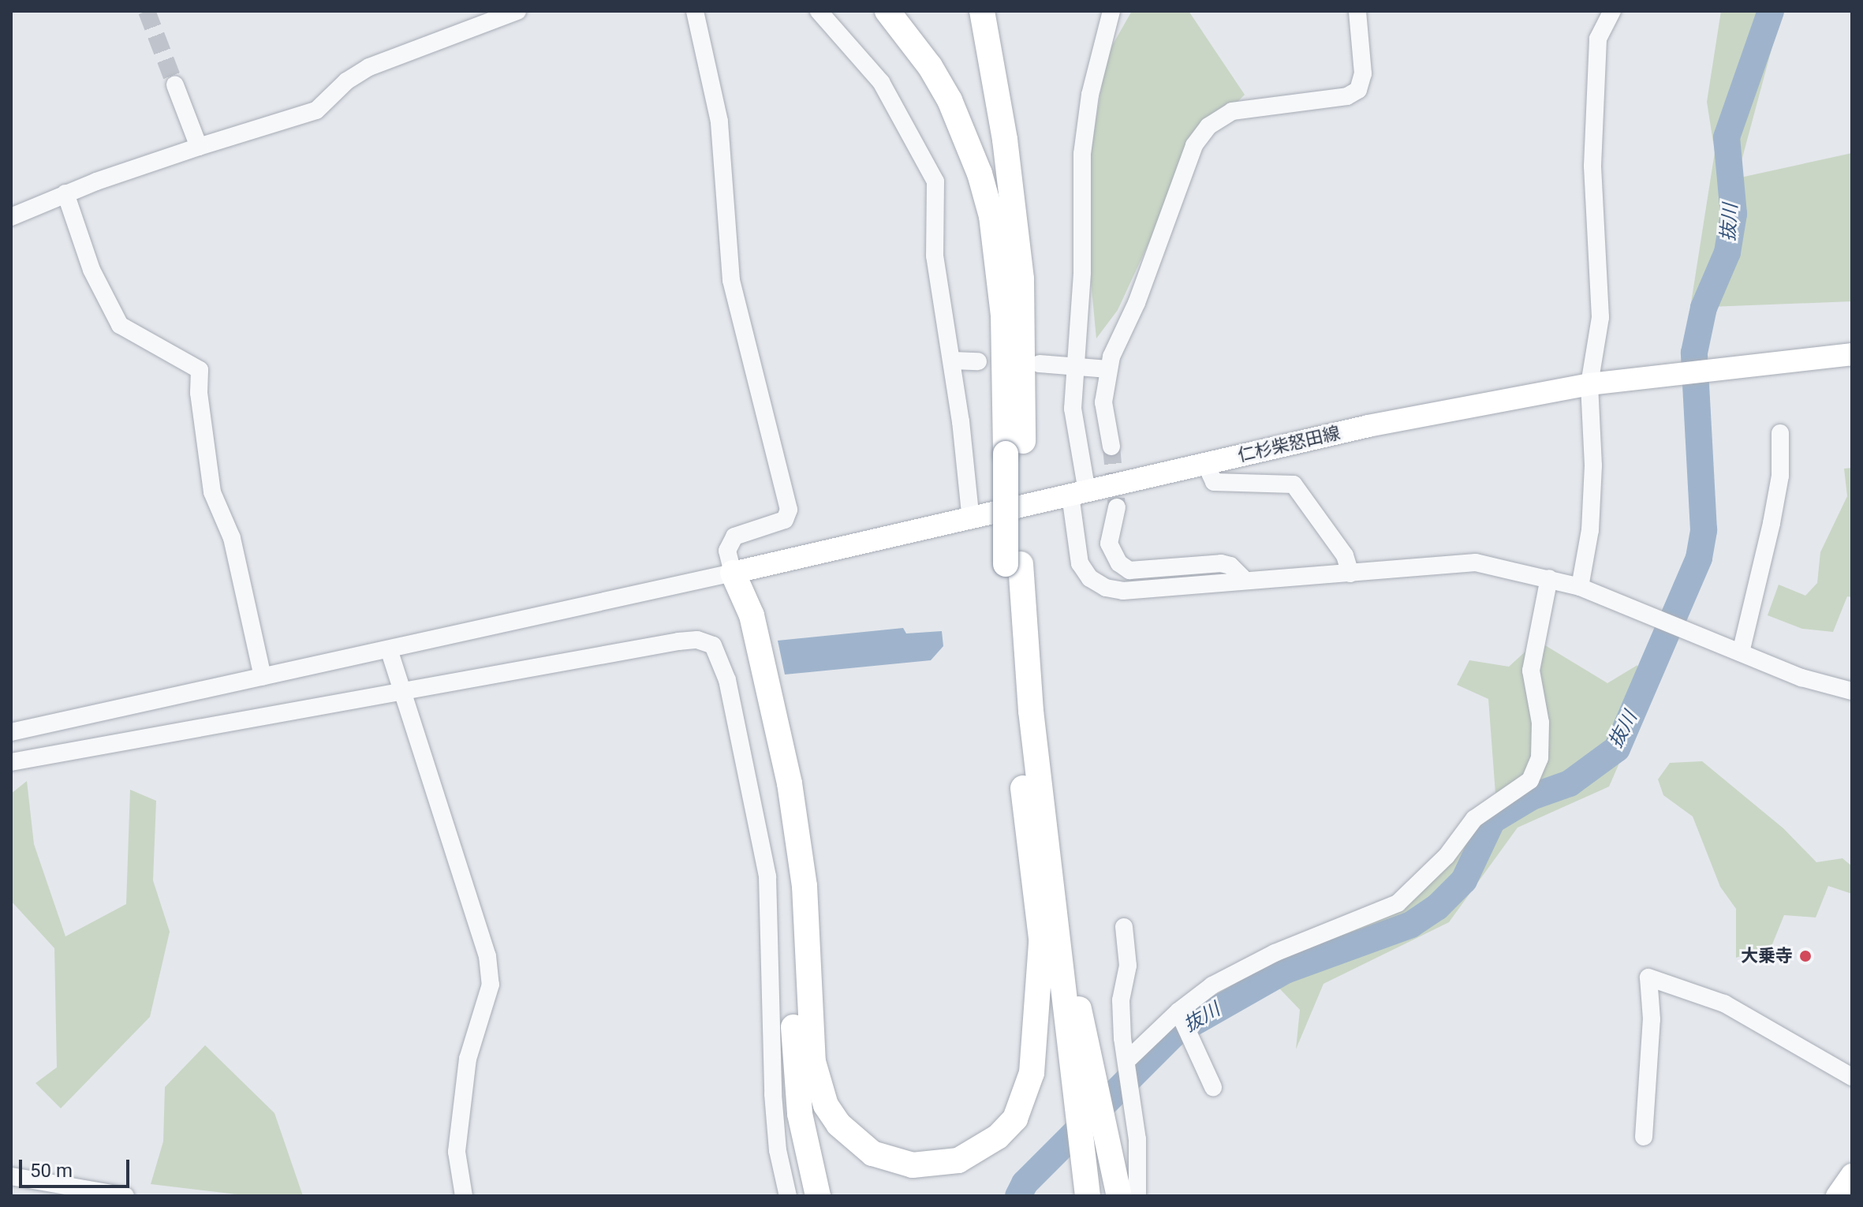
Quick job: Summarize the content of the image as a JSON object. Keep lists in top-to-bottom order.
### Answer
{
  "streets": {
    "main road": ["仁杉柴怒田線"]
  },
  "water": ["抜川"],
  "places": ["大乗寺"],
  "scale_bar": "50 m"
}
